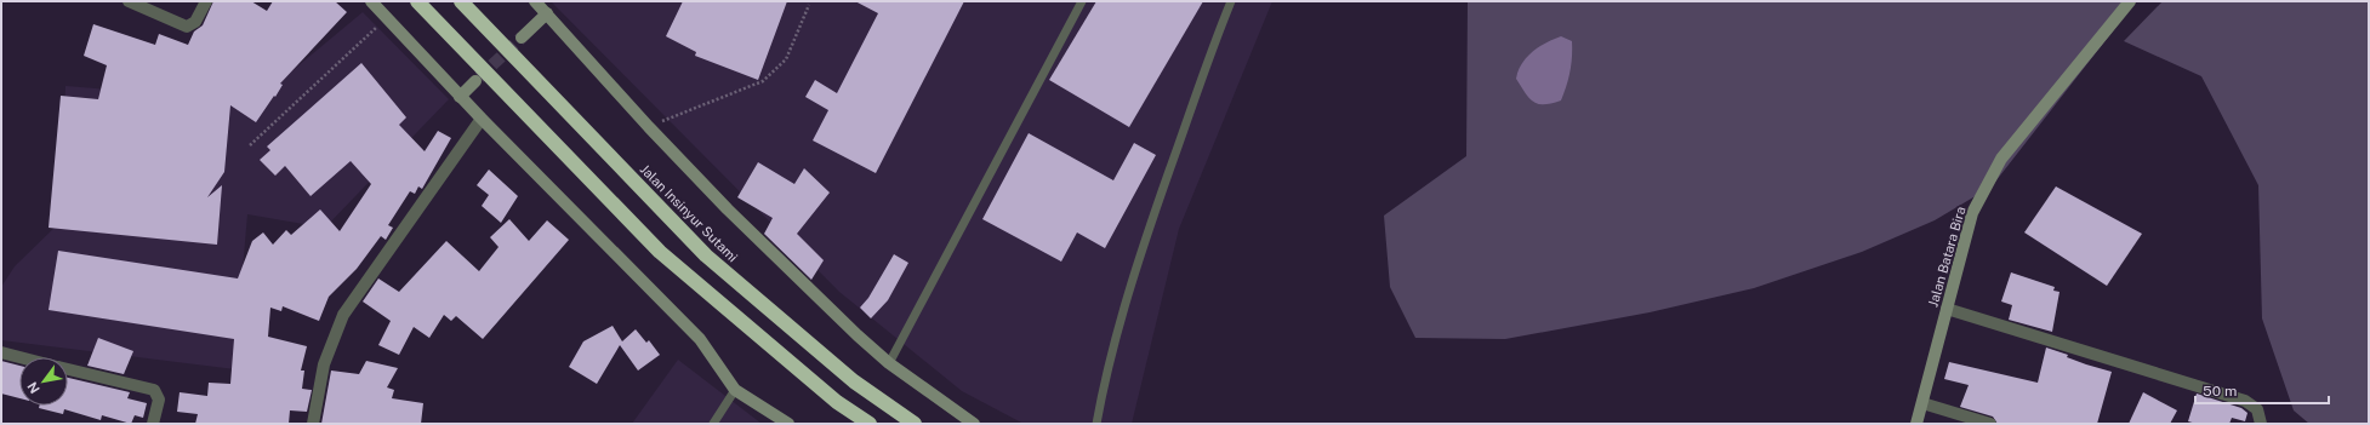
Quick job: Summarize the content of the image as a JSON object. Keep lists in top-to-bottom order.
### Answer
{
  "streets": {
    "highway": ["Jalan Insinyur Sutami"],
    "street": ["Jalan Batara Bira"]
  },
  "scale_bar": "50 m",
  "north": "bottom left"
}
